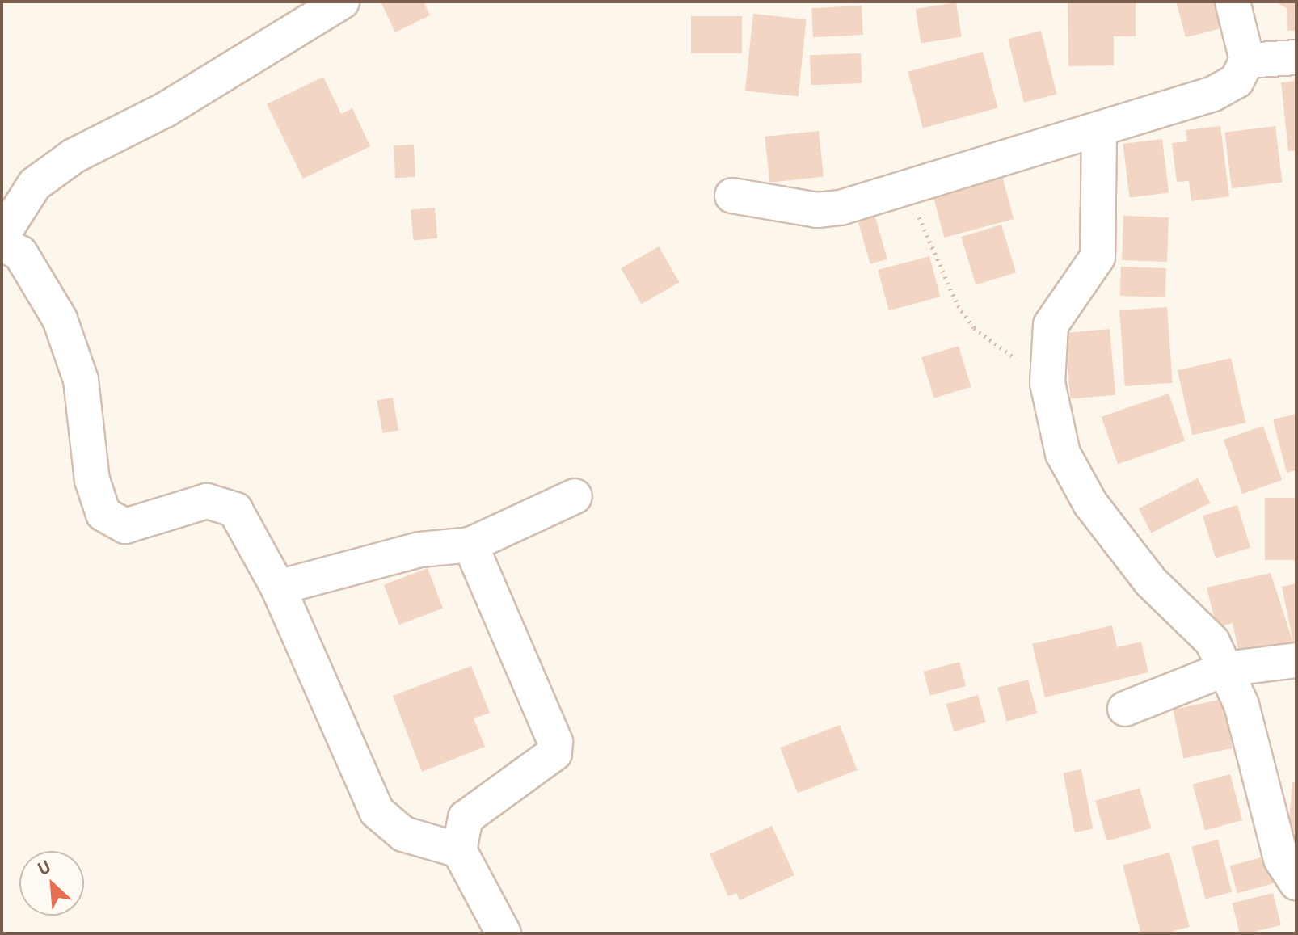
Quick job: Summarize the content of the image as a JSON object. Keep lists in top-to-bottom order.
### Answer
{
  "north": "top left"
}
